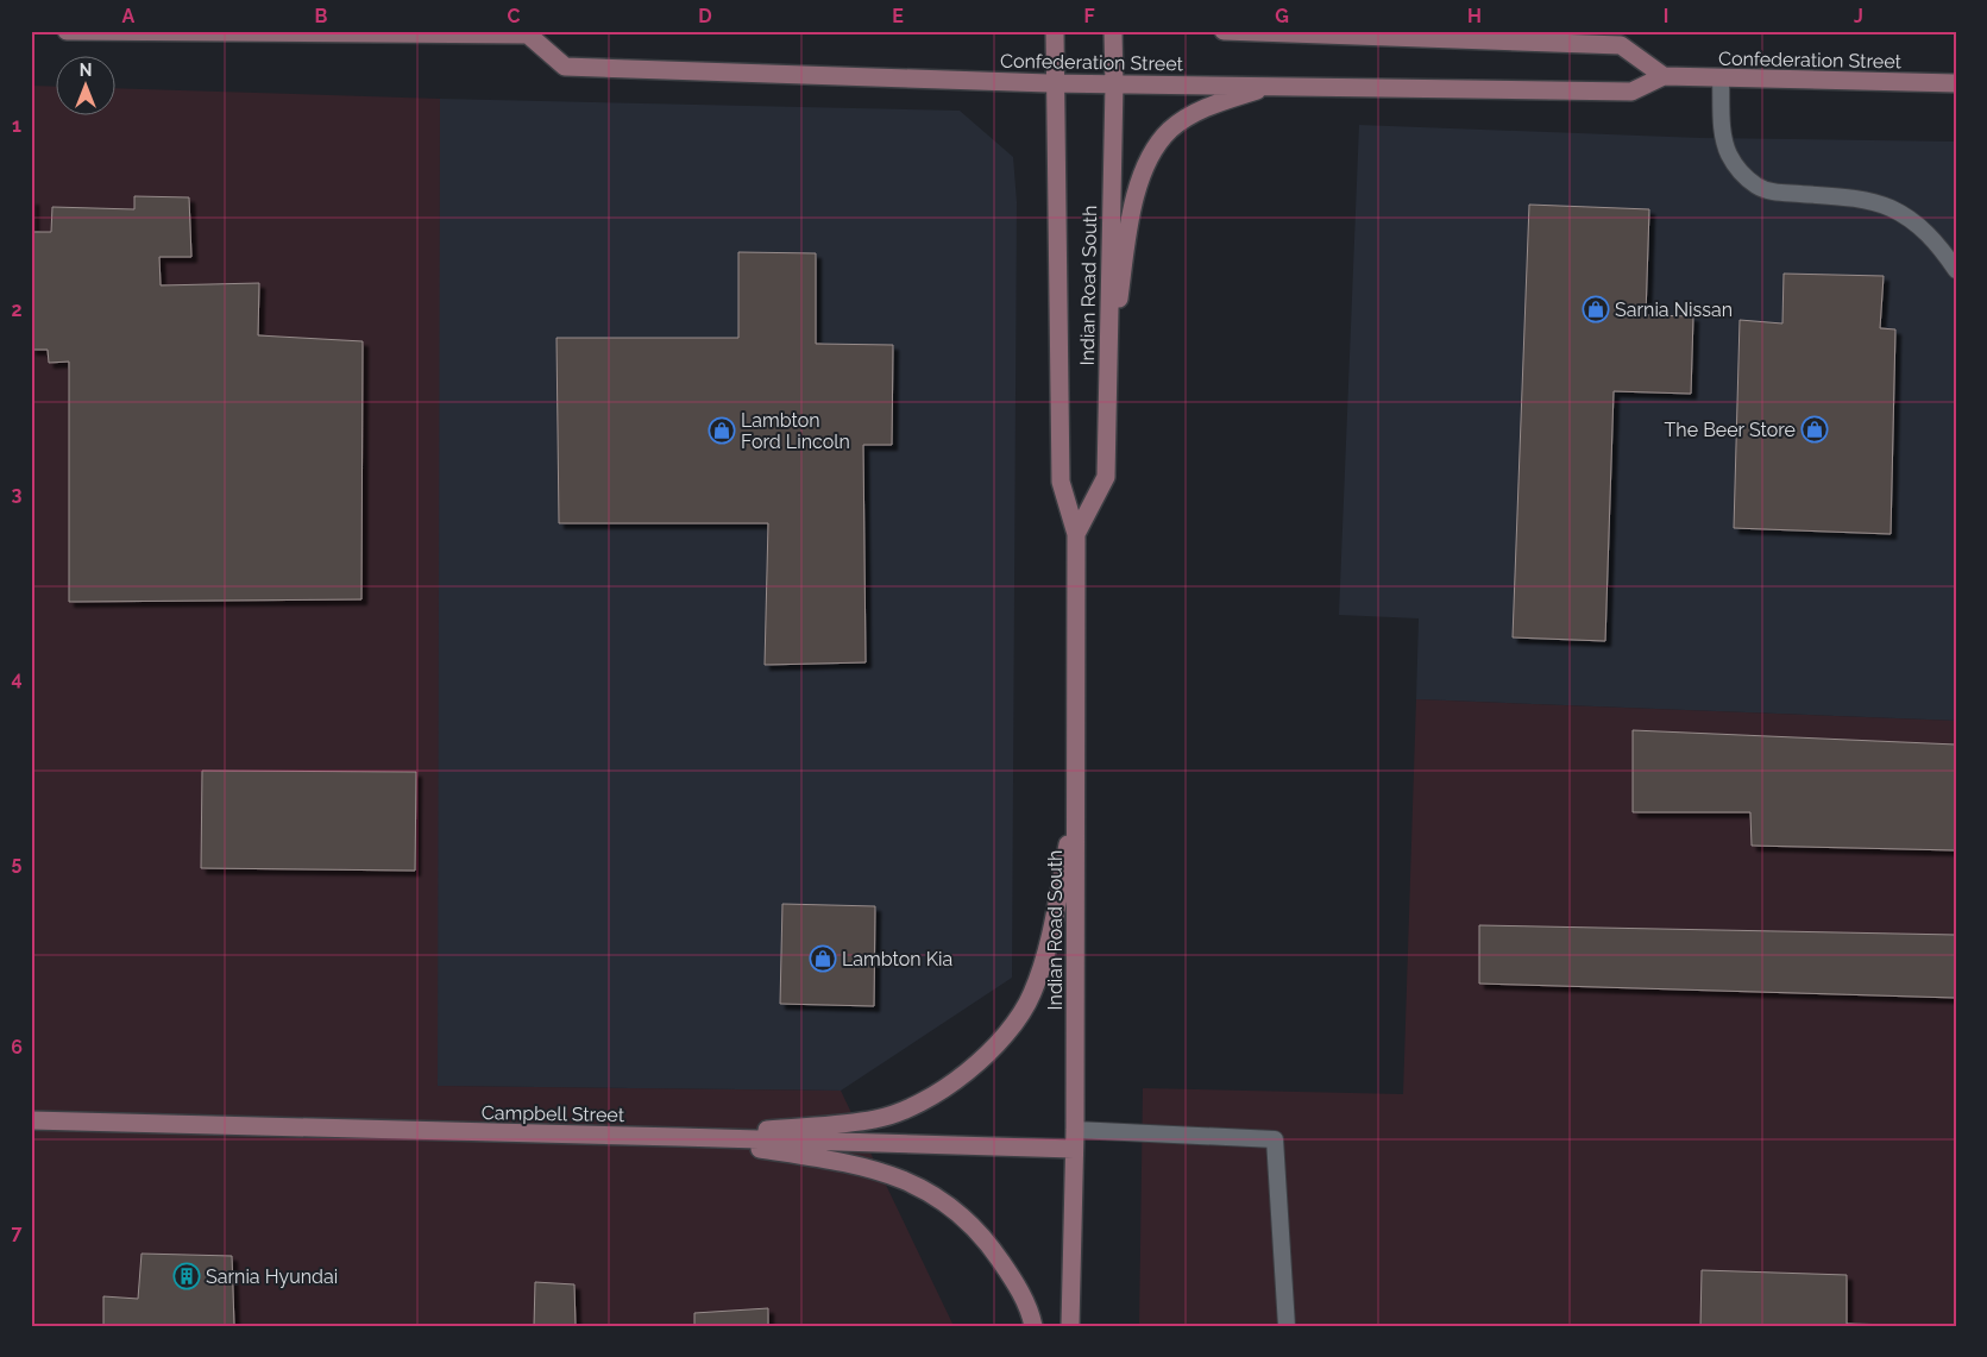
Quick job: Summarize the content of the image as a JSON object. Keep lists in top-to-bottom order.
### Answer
{
  "streets": {
    "main road": ["Confederation Street", "Indian Road South", "Campbell Street"]
  },
  "crossings": [
    ["Confederation Street", "Indian Road South"],
    ["Indian Road South", "Campbell Street"]
  ],
  "places": {
    "shop": [
      "Sarnia Nissan",
      "The Beer Store",
      "Lambton Ford Lincoln",
      "Lambton Kia"
    ],
    "building": ["Sarnia Hyundai"]
  },
  "north": "top",
  "grid": {
    "columns": [
      "A",
      "B",
      "C",
      "D",
      "E",
      "F",
      "G",
      "H",
      "I",
      "J"
    ],
    "rows": [
      "1",
      "2",
      "3",
      "4",
      "5",
      "6",
      "7"
    ]
  }
}
